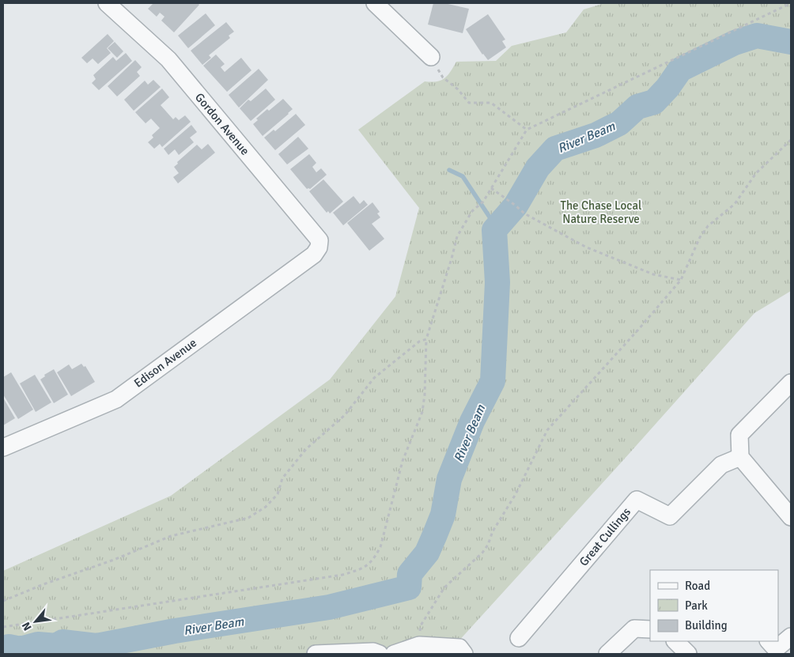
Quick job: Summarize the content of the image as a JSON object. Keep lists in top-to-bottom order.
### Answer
{
  "streets": {
    "street": ["Gordon Avenue", "Edison Avenue", "Great Cullings"]
  },
  "crossings": [
    ["Gordon Avenue", "Edison Avenue"]
  ],
  "water": ["River Beam"],
  "parks": ["The Chase Local Nature Reserve"],
  "legend": ["Road", "Park", "Building"],
  "north": "bottom left"
}
